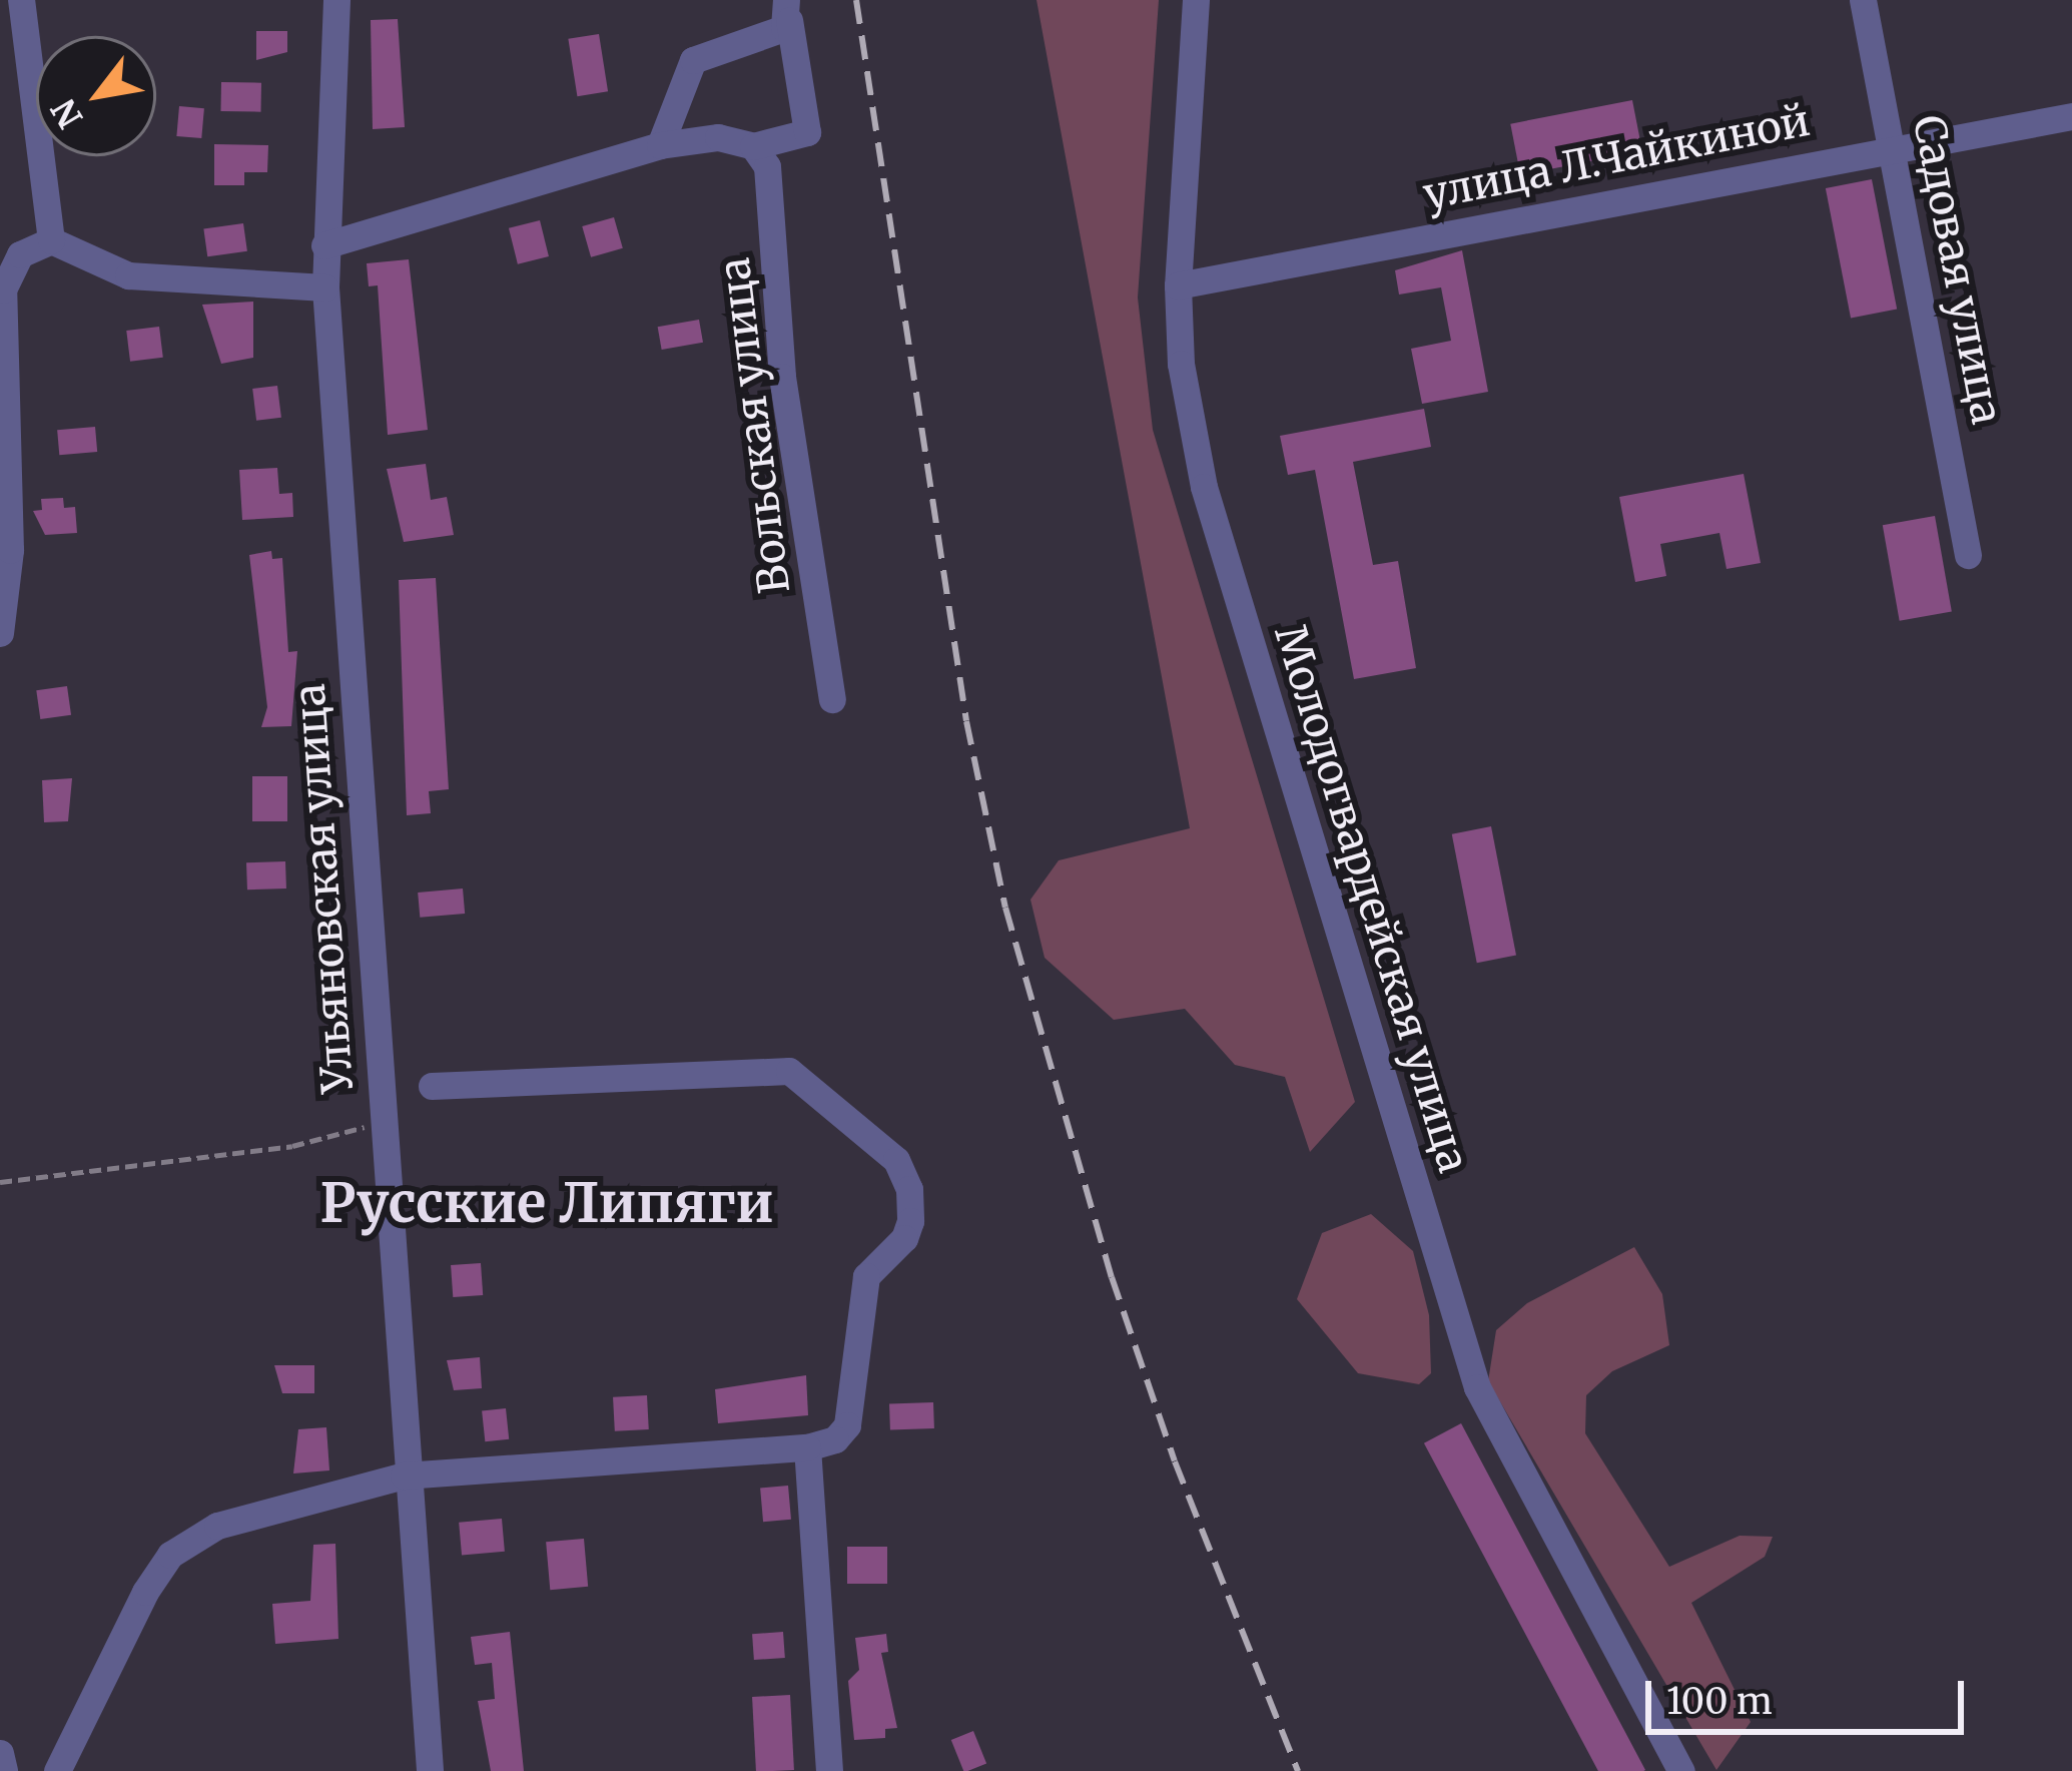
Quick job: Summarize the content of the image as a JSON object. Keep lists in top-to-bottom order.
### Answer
{
  "streets": {
    "street": [
      "улица Л.Чайкиной",
      "Садовая улица",
      "Вольская улица",
      "Ульяновская улица",
      "Молодогвардейская улица"
    ]
  },
  "crossings": [
    ["улица Л.Чайкиной", "Садовая улица"],
    ["улица Л.Чайкиной", "Молодогвардейская улица"]
  ],
  "districts": ["Русские Липяги"],
  "scale_bar": "100 m",
  "north": "bottom left"
}
